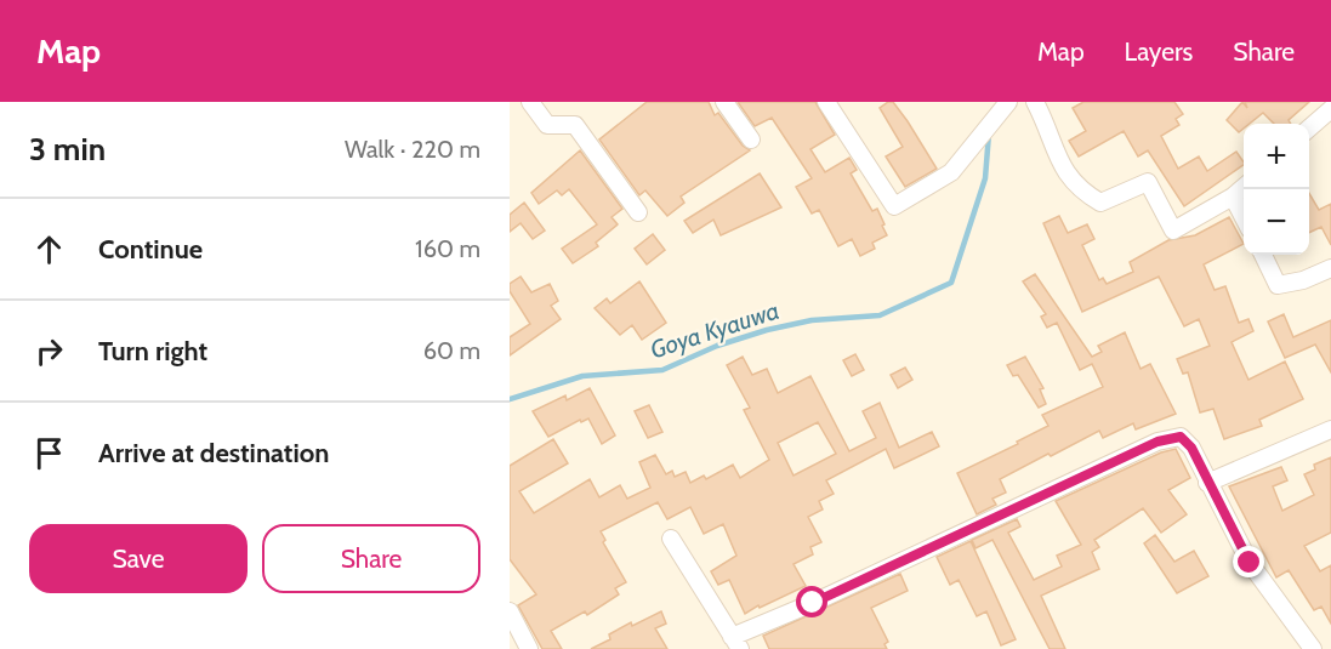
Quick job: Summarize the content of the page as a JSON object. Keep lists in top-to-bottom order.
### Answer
{
  "water": ["Goya Kyauwa"],
  "page": {
    "header": "Map",
    "nav": ["Map", "Layers", "Share"],
    "heading": ["3 min", "Walk · 220 m"],
    "map_buttons": ["+", "−"],
    "list": [
      ["Continue", "160 m"],
      ["Turn right", "60 m"],
      "Arrive at destination"
    ],
    "buttons": ["Save", "Share"]
  }
}
